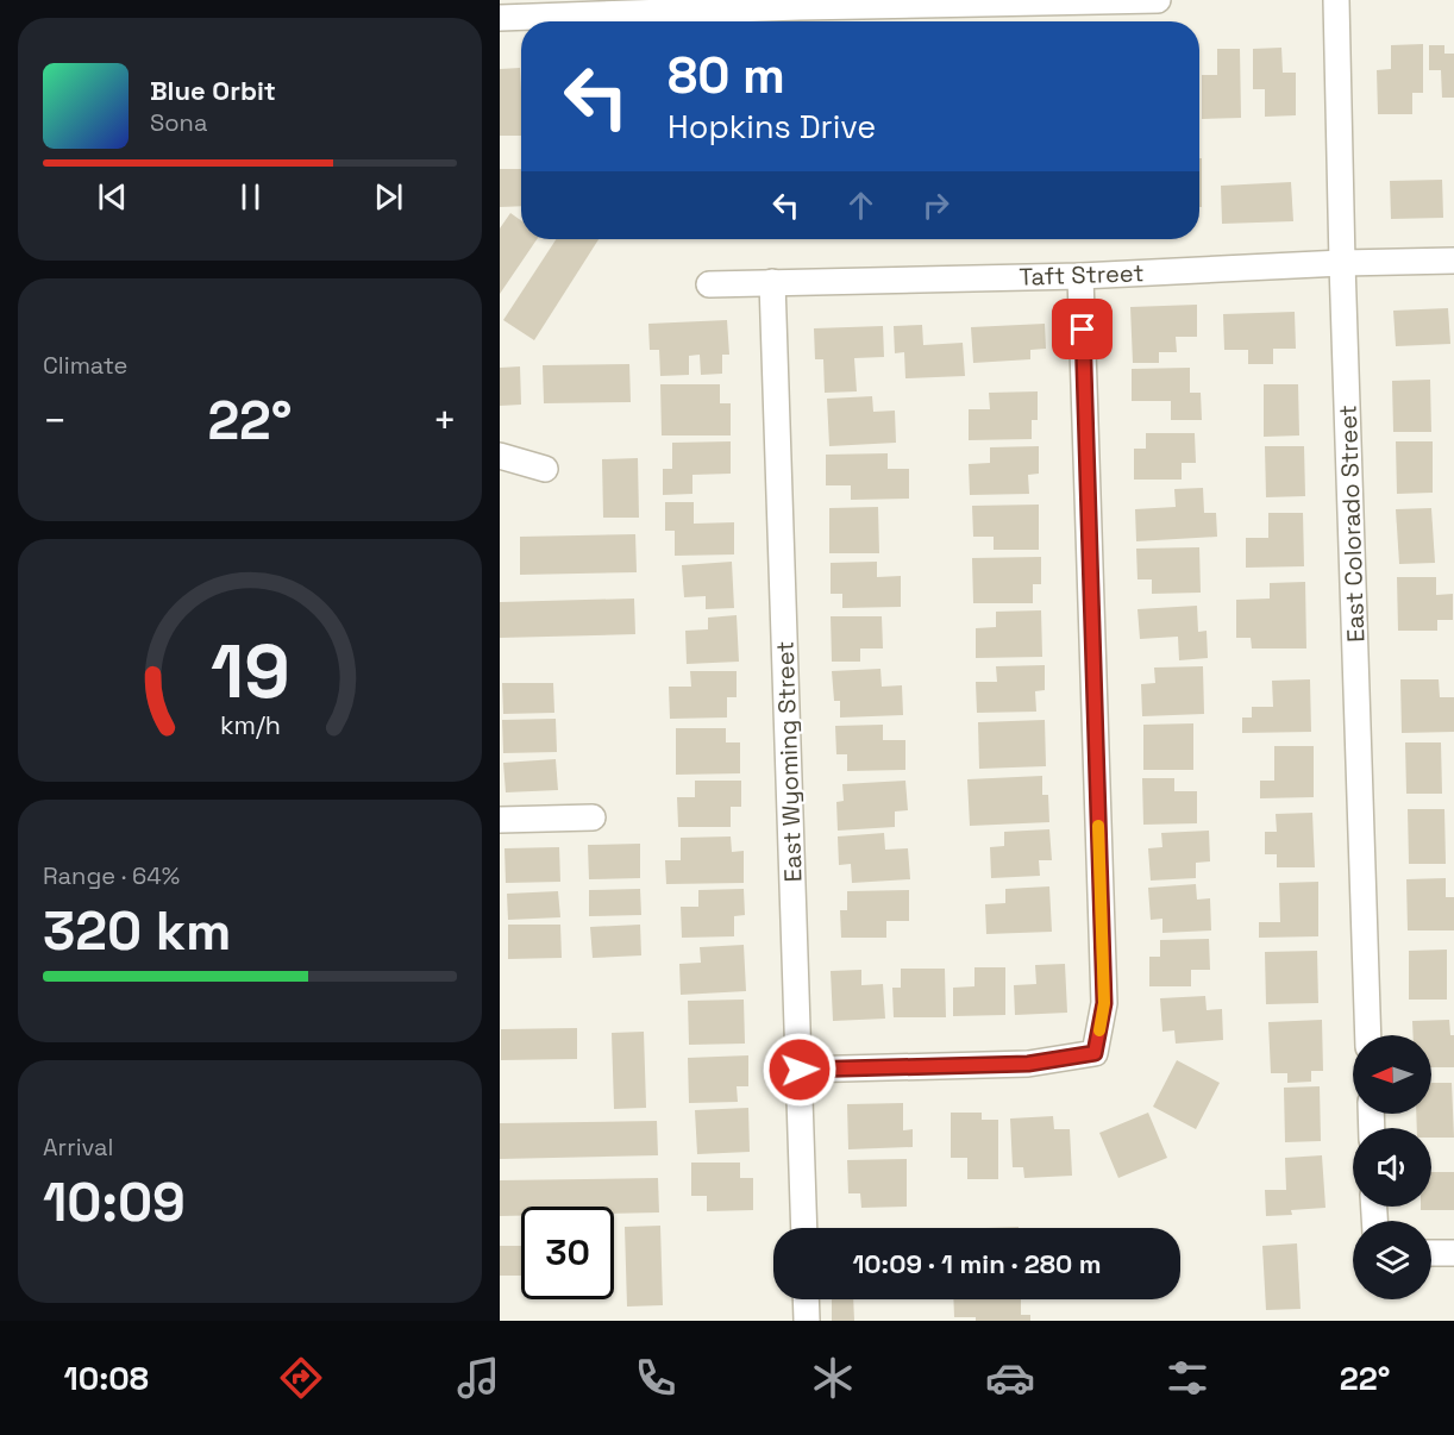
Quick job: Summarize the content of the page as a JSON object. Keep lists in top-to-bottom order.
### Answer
{
  "streets": {
    "street": ["Taft Street", "East Colorado Street", "East Wyoming Street"]
  },
  "crossings": [
    ["Taft Street", "East Colorado Street"],
    ["Taft Street", "East Wyoming Street"]
  ],
  "north": "left",
  "page": {
    "turn": ["80 m", "Hopkins Drive"],
    "song": ["Blue Orbit", "Sona"],
    "tile": [
      "Climate",
      ["Range · 64%", "320 km"],
      ["Arrival", "10:09"]
    ],
    "heat": ["−", "22°", "+"],
    "limit": "30",
    "trip": "10:09 · 1 min · 280 m",
    "tabs": ["10:08", "22°"],
    "gauge": ["19", "km/h"]
  }
}
